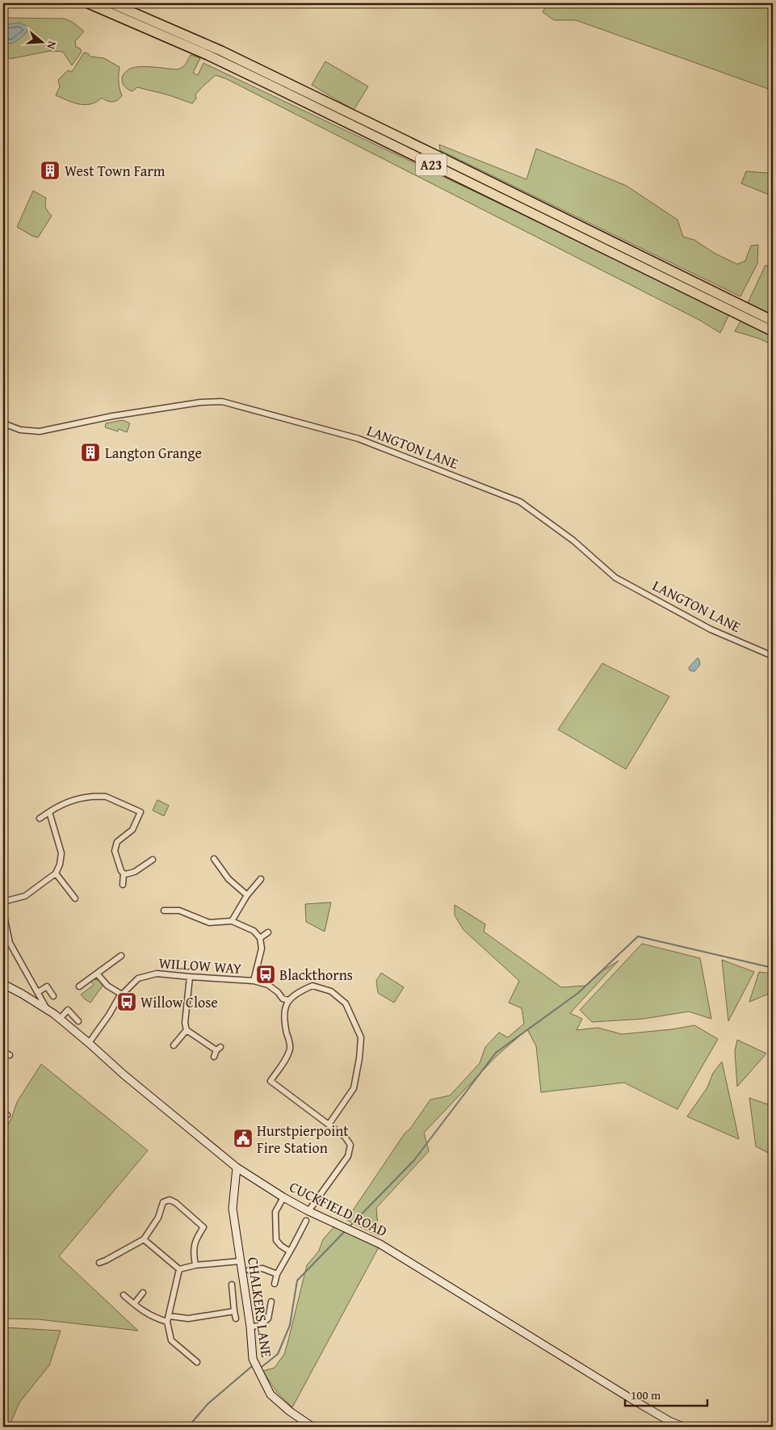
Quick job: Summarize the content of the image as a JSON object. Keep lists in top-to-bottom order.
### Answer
{
  "streets": {
    "highway": ["A23"],
    "street": [
      "LANGTON LANE",
      "WILLOW WAY",
      "CUCKFIELD ROAD",
      "CHALKERS LANE"
    ]
  },
  "crossings": [
    ["WILLOW WAY", "CUCKFIELD ROAD"],
    ["CUCKFIELD ROAD", "CHALKERS LANE"]
  ],
  "places": {
    "building": ["West Town Farm", "Langton Grange"],
    "bus stop": ["Blackthorns", "Willow Close"],
    "public building": ["Hurstpierpoint Fire Station"]
  },
  "scale_bar": "100 m",
  "north": "right"
}
